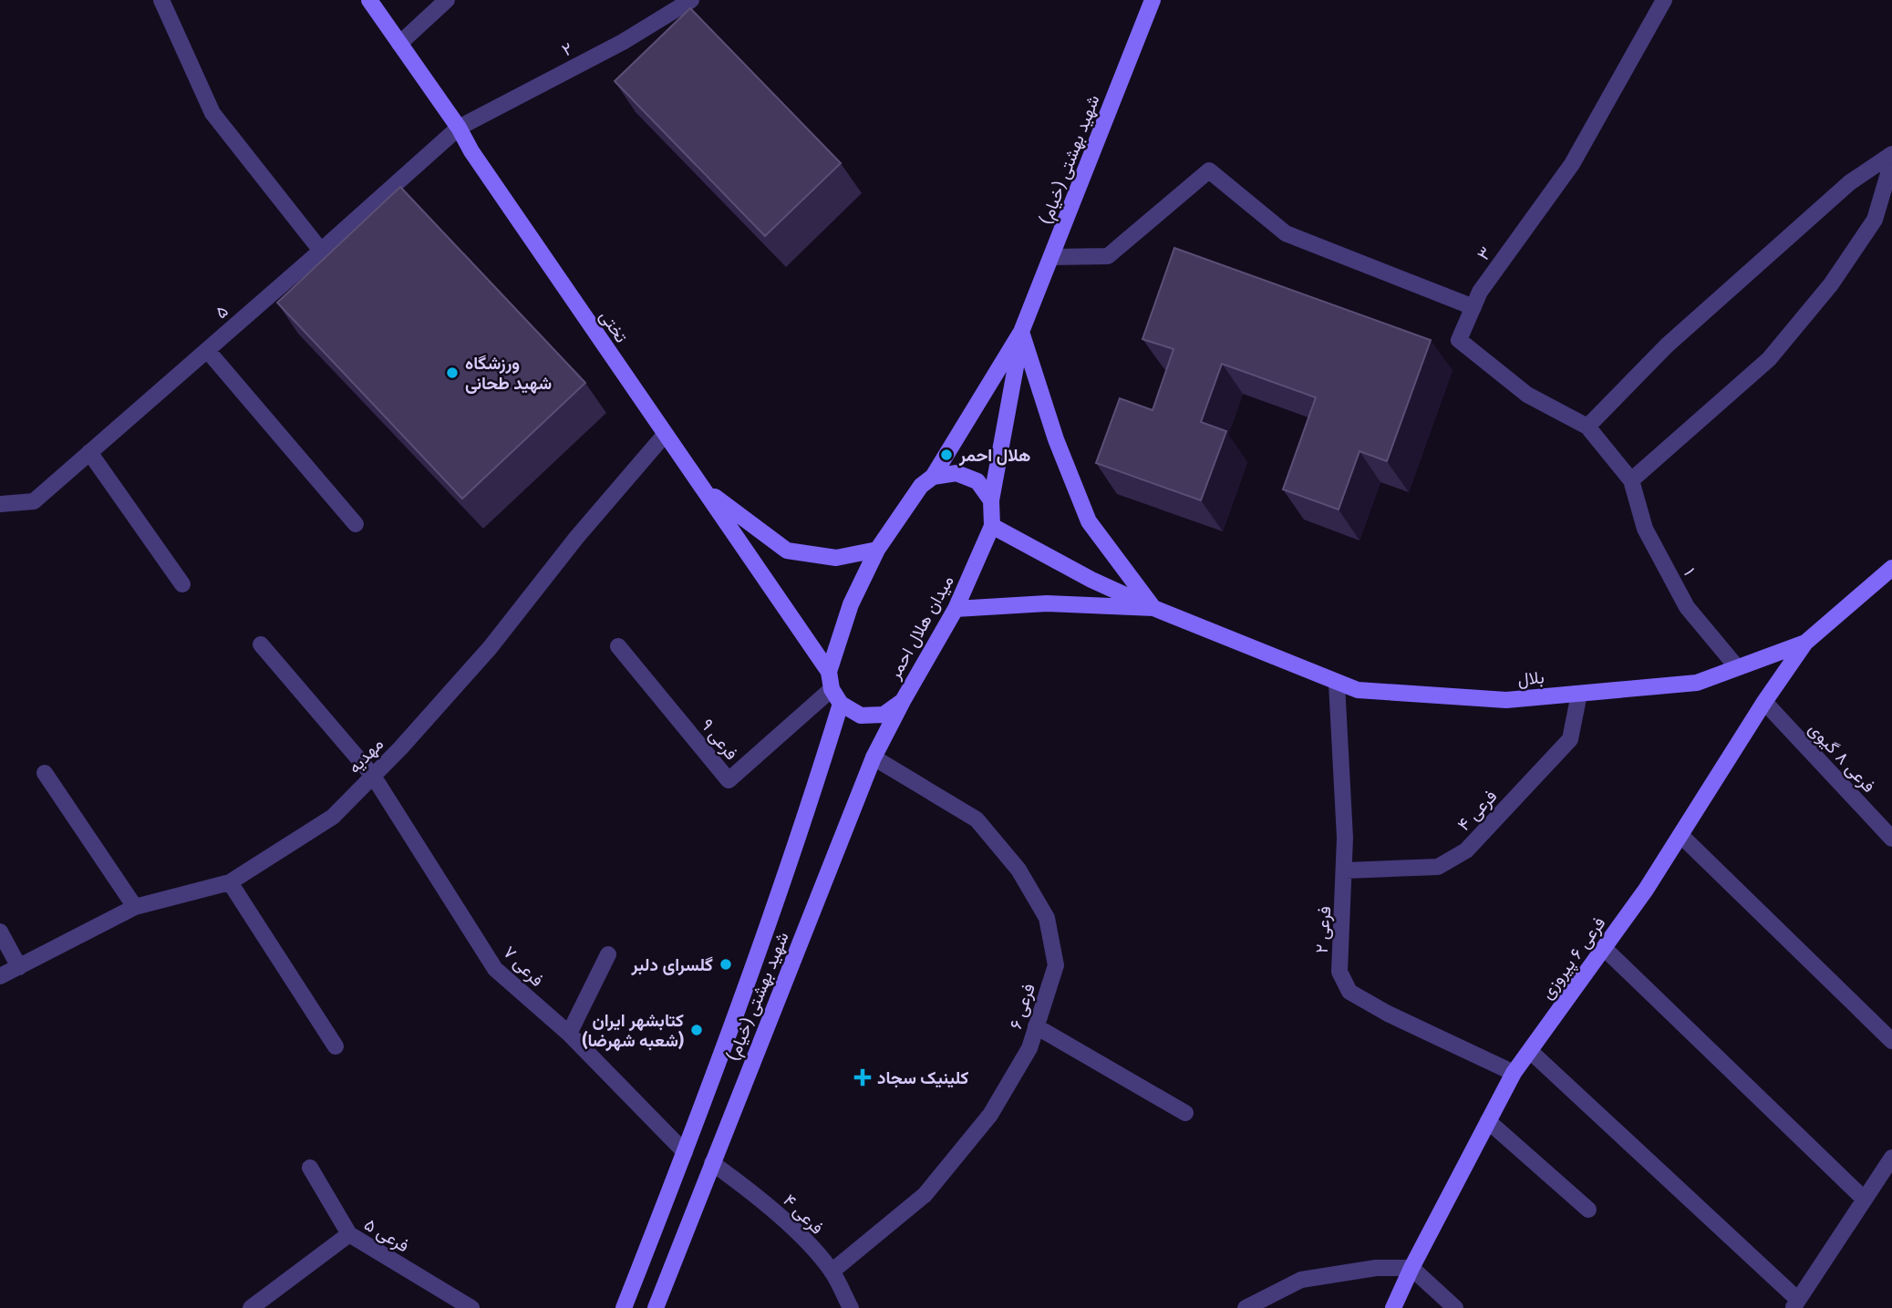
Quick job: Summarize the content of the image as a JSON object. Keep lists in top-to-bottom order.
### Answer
{
  "streets": {
    "main road": [
      "شهید بهشتی (خیام)",
      "تختی",
      "میدان هلال احمر",
      "بلال",
      "فرعی ۶ پیروزی"
    ],
    "street": [
      "۲",
      "۳",
      "۵",
      "۱",
      "فرعی ۹",
      "مهدیه",
      "فرعی ۸ گیوی",
      "فرعی ۴",
      "فرعی ۲",
      "فرعی ۷",
      "فرعی ۶",
      "فرعی ۵"
    ]
  },
  "crossings": [
    ["۲", "۵"],
    ["۲", "تختی"],
    ["شهید بهشتی (خیام)", "میدان هلال احمر"],
    ["شهید بهشتی (خیام)", "فرعی ۴"],
    ["شهید بهشتی (خیام)", "فرعی ۷"],
    ["شهید بهشتی (خیام)", "فرعی ۶"],
    ["۳", "۱"],
    ["۵", "تختی"],
    ["تختی", "مهدیه"],
    ["۱", "بلال"],
    ["میدان هلال احمر", "بلال"],
    ["بلال", "فرعی ۴"],
    ["بلال", "فرعی ۲"],
    ["بلال", "فرعی ۶ پیروزی"],
    ["مهدیه", "فرعی ۷"],
    ["فرعی ۸ گیوی", "فرعی ۶ پیروزی"],
    ["فرعی ۴", "فرعی ۲"],
    ["فرعی ۴", "فرعی ۶"],
    ["فرعی ۲", "فرعی ۶ پیروزی"]
  ],
  "places": {
    "other": [
      "ورزشگاه شهید طحانی",
      "هلال احمر",
      "گلسرای دلبر",
      "کتابشهر ایران (شعبه شهرضا)"
    ],
    "health": ["کلینیک سجاد"]
  }
}
